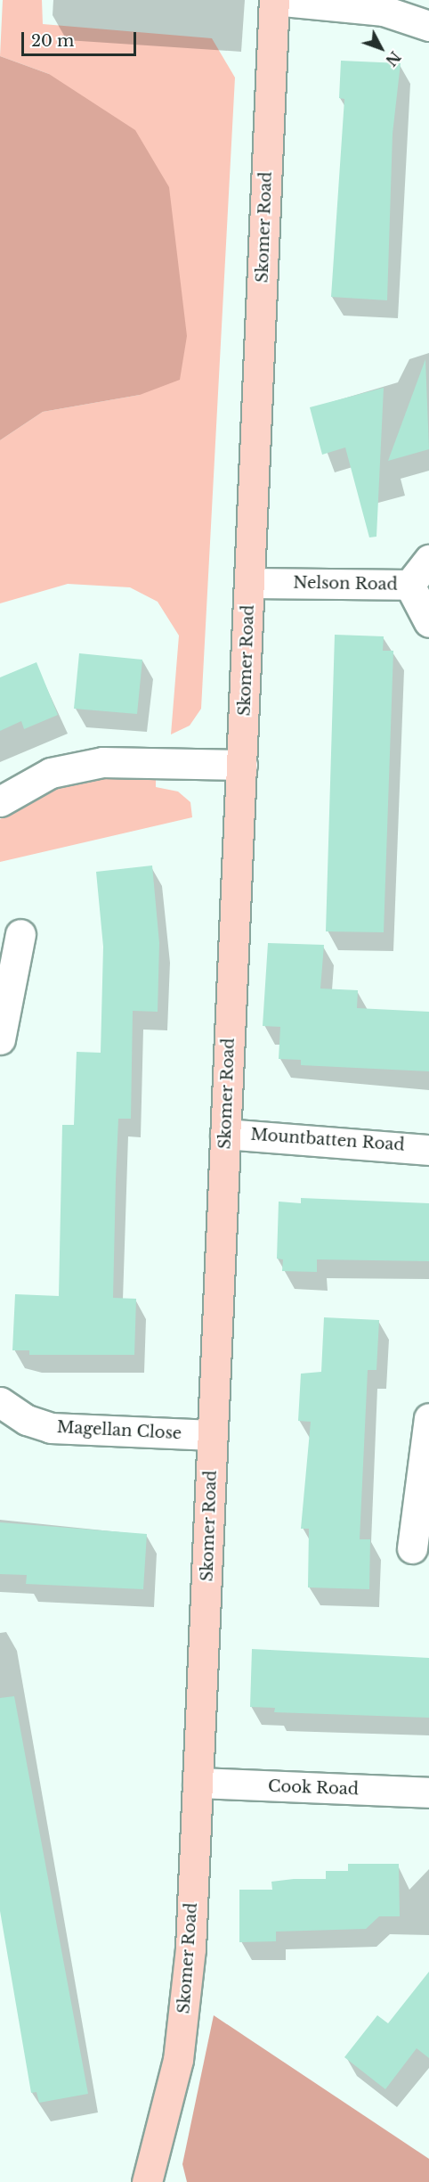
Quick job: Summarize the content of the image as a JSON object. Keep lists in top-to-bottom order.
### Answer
{
  "streets": {
    "street": [
      "Skomer Road",
      "Nelson Road",
      "Mountbatten Road",
      "Magellan Close",
      "Cook Road"
    ]
  },
  "crossings": [
    ["Skomer Road", "Nelson Road"],
    ["Skomer Road", "Mountbatten Road"],
    ["Skomer Road", "Magellan Close"],
    ["Skomer Road", "Cook Road"]
  ],
  "scale_bar": "20 m",
  "north": "bottom right"
}
